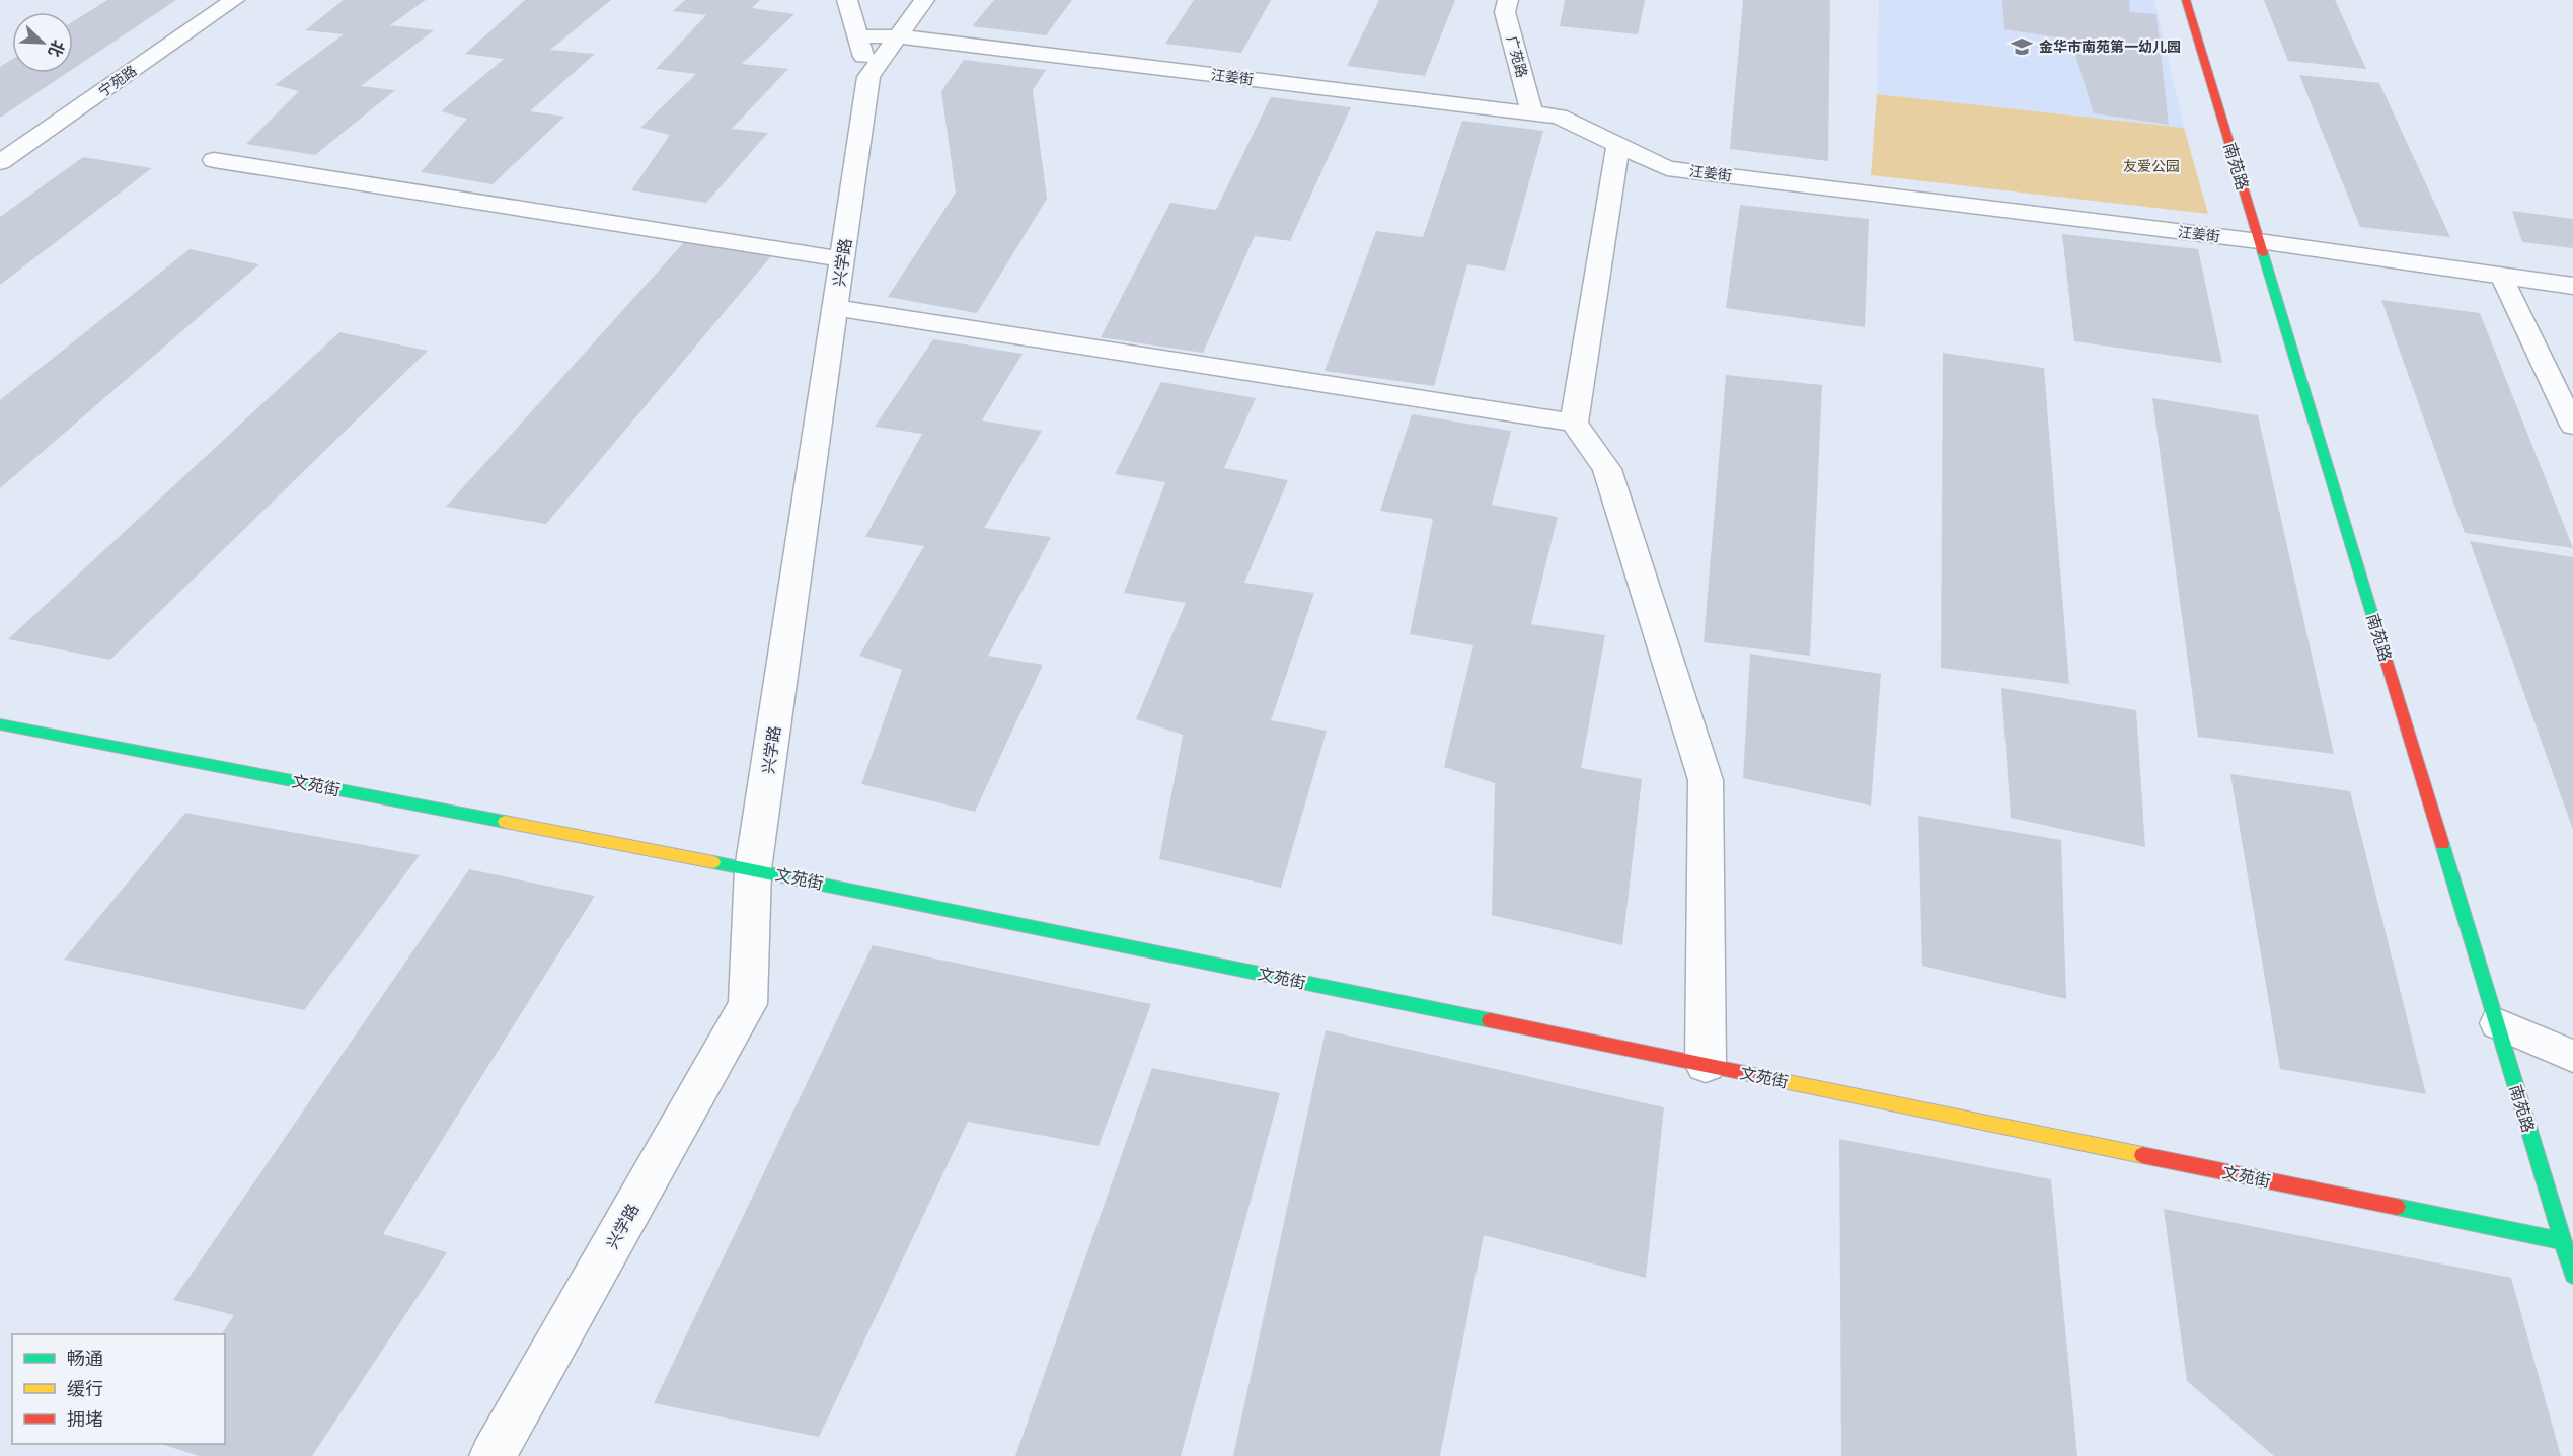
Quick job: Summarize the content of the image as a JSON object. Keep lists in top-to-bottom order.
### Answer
{
  "streets": {
    "street": [
      "广苑路",
      "汪姜街",
      "宁苑路",
      "南苑路",
      "兴学路",
      "文苑街"
    ]
  },
  "crossings": [
    ["广苑路", "汪姜街"],
    ["汪姜街", "南苑路"],
    ["汪姜街", "兴学路"],
    ["南苑路", "文苑街"],
    ["兴学路", "文苑街"]
  ],
  "parks": ["友爱公园"],
  "places": {
    "school or university": ["金华市南苑第一幼儿园"]
  },
  "legend": ["畅通", "缓行", "拥堵"],
  "north": "bottom right"
}
